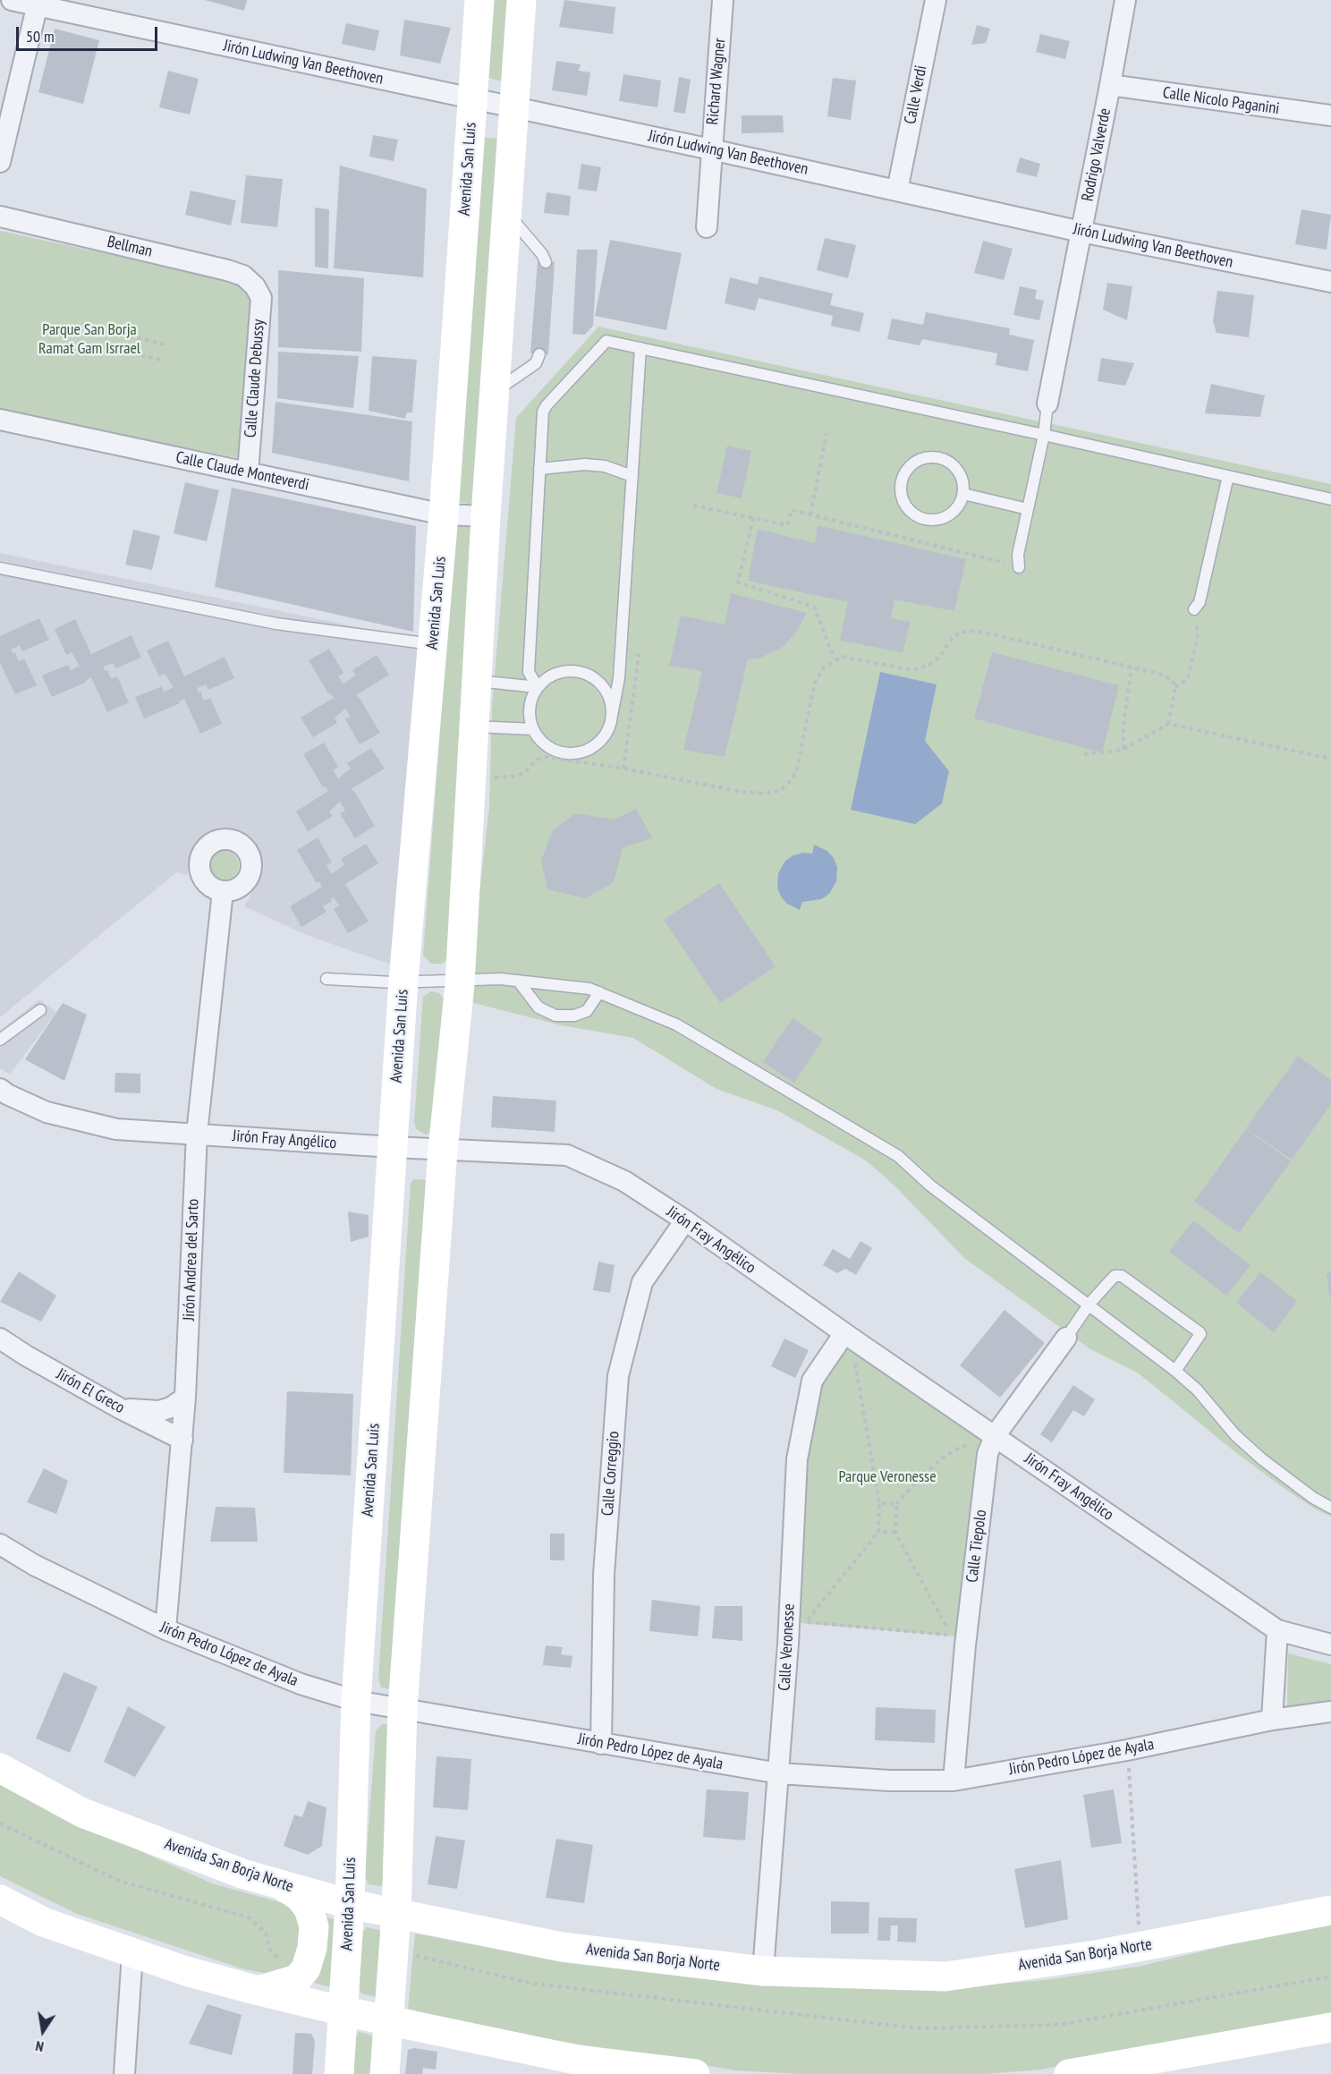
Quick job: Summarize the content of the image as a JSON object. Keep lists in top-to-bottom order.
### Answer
{
  "streets": {
    "main road": ["Avenida San Luis", "Avenida San Borja Norte"],
    "street": [
      "Jirón Ludwing Van Beethoven",
      "Richard Wagner",
      "Calle Verdi",
      "Calle Nicolo Paganini",
      "Rodrigo Valverde",
      "Bellman",
      "Calle Claude Debussy",
      "Calle Claude Monteverdi",
      "Jirón Fray Angélico",
      "Jirón Andrea del Sarto",
      "Jirón El Greco",
      "Calle Correggio",
      "Calle Tiepolo",
      "Calle Veronesse",
      "Jirón Pedro López de Ayala"
    ]
  },
  "crossings": [
    ["Jirón Ludwing Van Beethoven", "Richard Wagner"],
    ["Jirón Ludwing Van Beethoven", "Calle Verdi"],
    ["Jirón Ludwing Van Beethoven", "Rodrigo Valverde"],
    ["Jirón Ludwing Van Beethoven", "Avenida San Luis"],
    ["Calle Nicolo Paganini", "Rodrigo Valverde"],
    ["Avenida San Luis", "Calle Claude Monteverdi"],
    ["Avenida San Luis", "Jirón Fray Angélico"],
    ["Avenida San Luis", "Jirón Pedro López de Ayala"],
    ["Avenida San Luis", "Avenida San Borja Norte"],
    ["Bellman", "Calle Claude Debussy"],
    ["Calle Claude Debussy", "Calle Claude Monteverdi"],
    ["Jirón Fray Angélico", "Jirón Andrea del Sarto"],
    ["Jirón Fray Angélico", "Calle Correggio"],
    ["Jirón Fray Angélico", "Calle Tiepolo"],
    ["Jirón Fray Angélico", "Calle Veronesse"],
    ["Jirón Andrea del Sarto", "Jirón El Greco"],
    ["Jirón Andrea del Sarto", "Jirón Pedro López de Ayala"],
    ["Calle Correggio", "Jirón Pedro López de Ayala"],
    ["Calle Tiepolo", "Jirón Pedro López de Ayala"],
    ["Calle Veronesse", "Jirón Pedro López de Ayala"],
    ["Calle Veronesse", "Avenida San Borja Norte"]
  ],
  "parks": ["Parque San Borja Ramat Gam Isrrael", "Parque Veronesse"],
  "scale_bar": "50 m",
  "north": "bottom"
}
